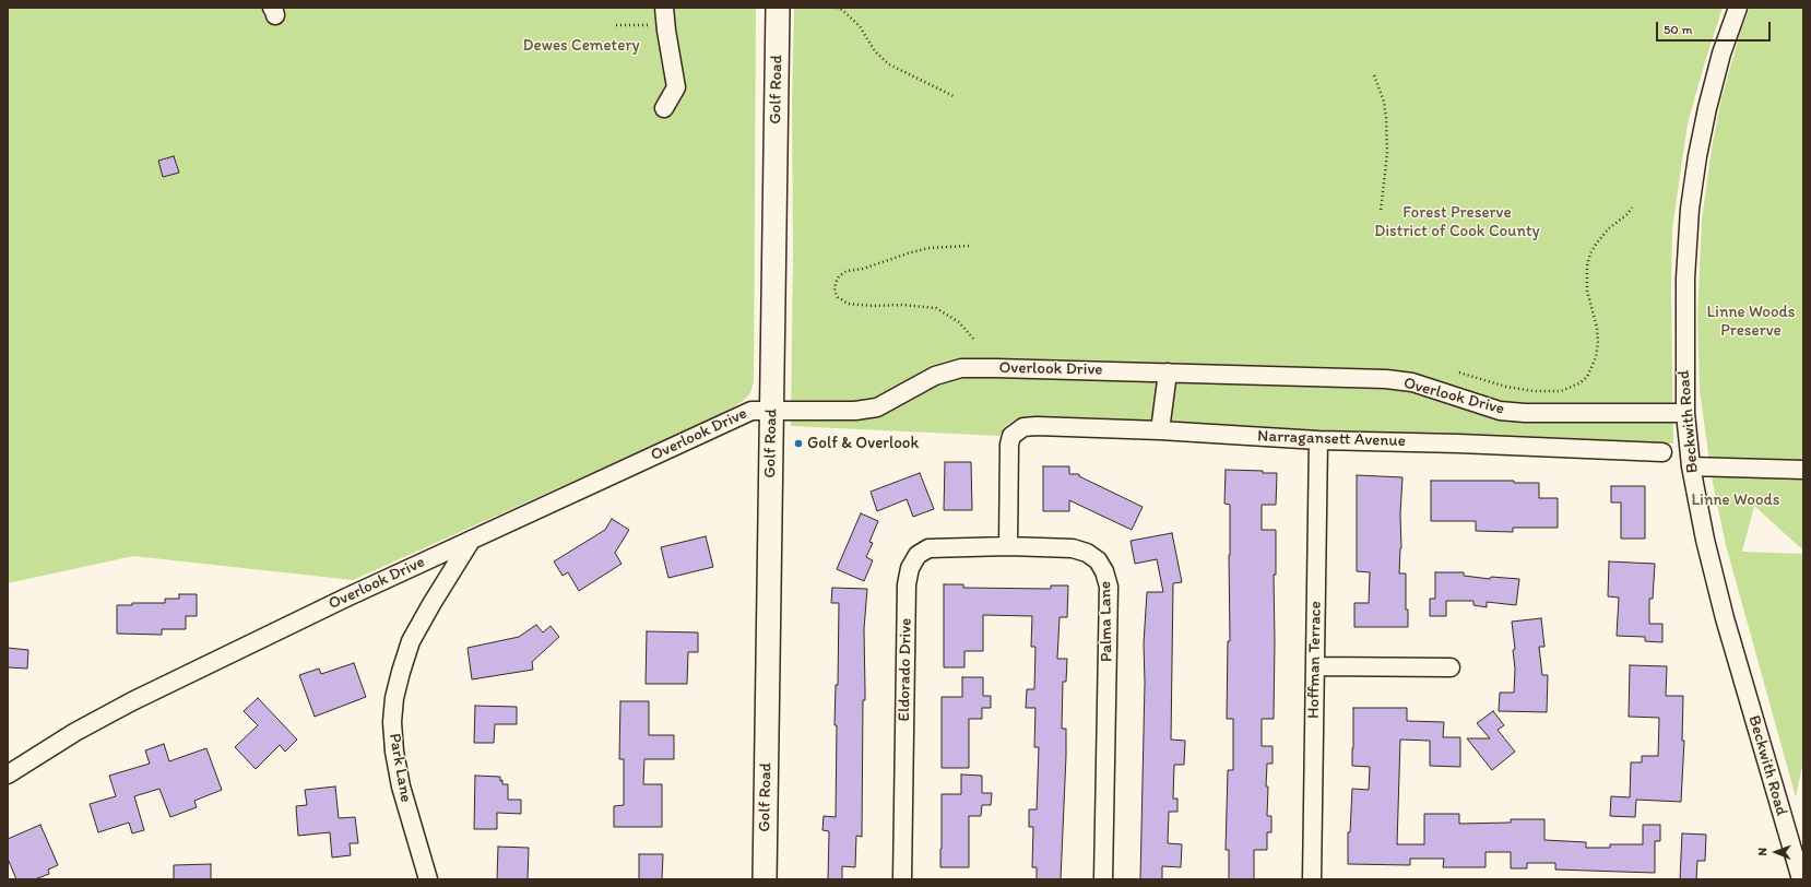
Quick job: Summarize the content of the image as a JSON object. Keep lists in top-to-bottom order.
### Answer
{
  "streets": {
    "main road": ["Golf Road"],
    "street": [
      "Overlook Drive",
      "Beckwith Road",
      "Narragansett Avenue",
      "Palma Lane",
      "Hoffman Terrace",
      "Eldorado Drive",
      "Park Lane"
    ]
  },
  "crossings": [
    ["Golf Road", "Overlook Drive"],
    ["Overlook Drive", "Beckwith Road"],
    ["Overlook Drive", "Park Lane"],
    ["Narragansett Avenue", "Palma Lane"],
    ["Narragansett Avenue", "Hoffman Terrace"],
    ["Narragansett Avenue", "Eldorado Drive"],
    ["Palma Lane", "Eldorado Drive"]
  ],
  "parks": [
    "Dewes Cemetery",
    "Forest Preserve District of Cook County",
    "Linne Woods Preserve",
    "Linne Woods"
  ],
  "places": ["Golf & Overlook"],
  "scale_bar": "50 m",
  "north": "left"
}
